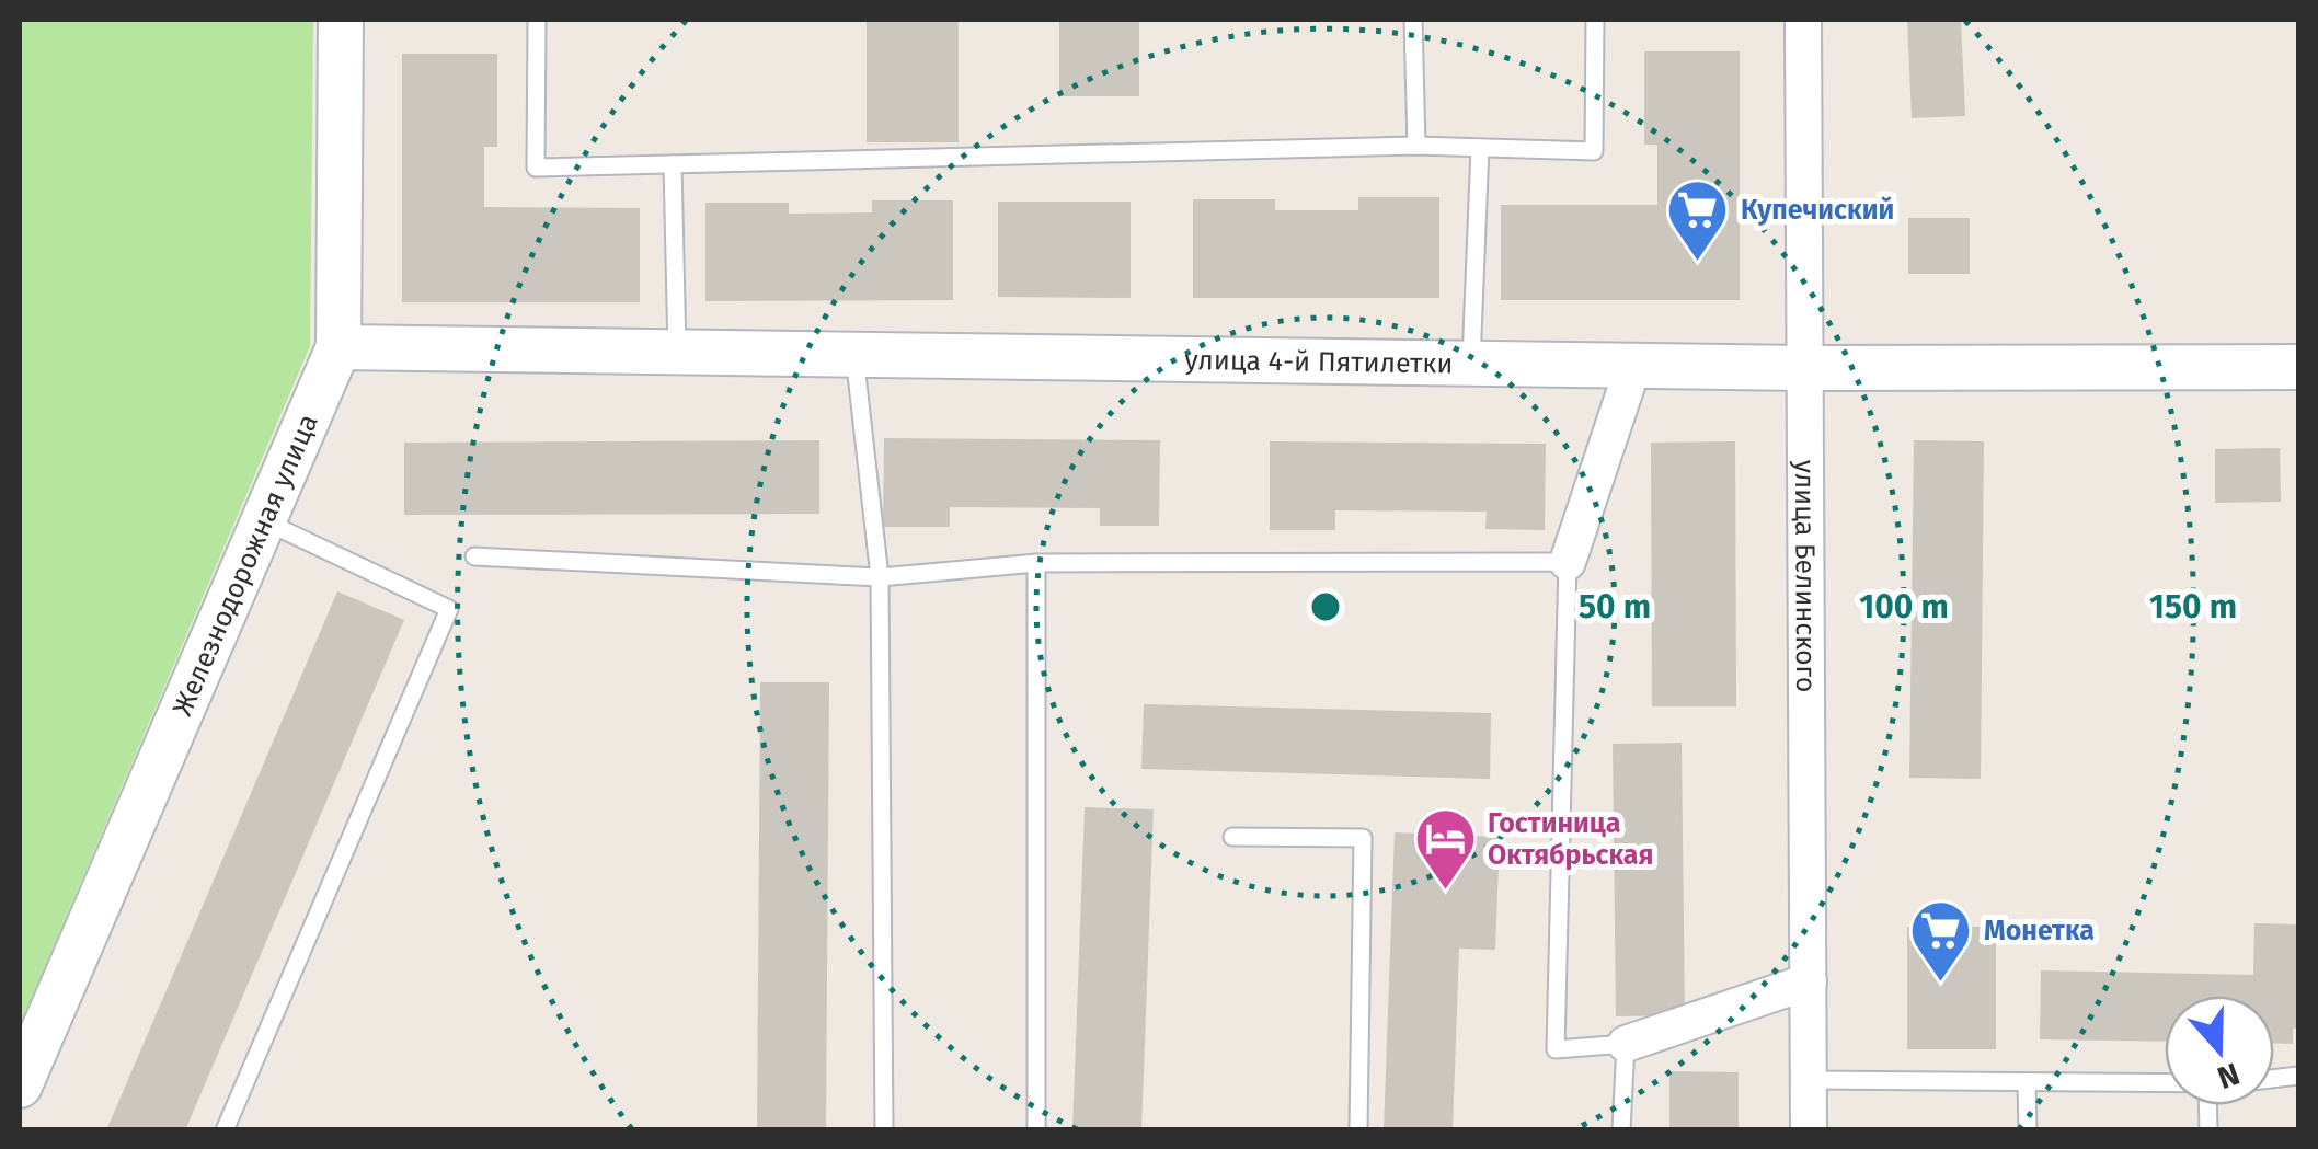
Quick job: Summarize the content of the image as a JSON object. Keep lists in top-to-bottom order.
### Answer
{
  "streets": {
    "street": ["улица 4-й Пятилетки", "Железнодорожная улица", "улица Белинского"]
  },
  "crossings": [
    ["улица 4-й Пятилетки", "Железнодорожная улица"],
    ["улица 4-й Пятилетки", "улица Белинского"]
  ],
  "places": {
    "supermarket": ["Купечиский", "Монетка"],
    "hotel": ["Гостиница Октябрьская"]
  },
  "north": "bottom",
  "rings": ["50 m", "100 m", "150 m"]
}
